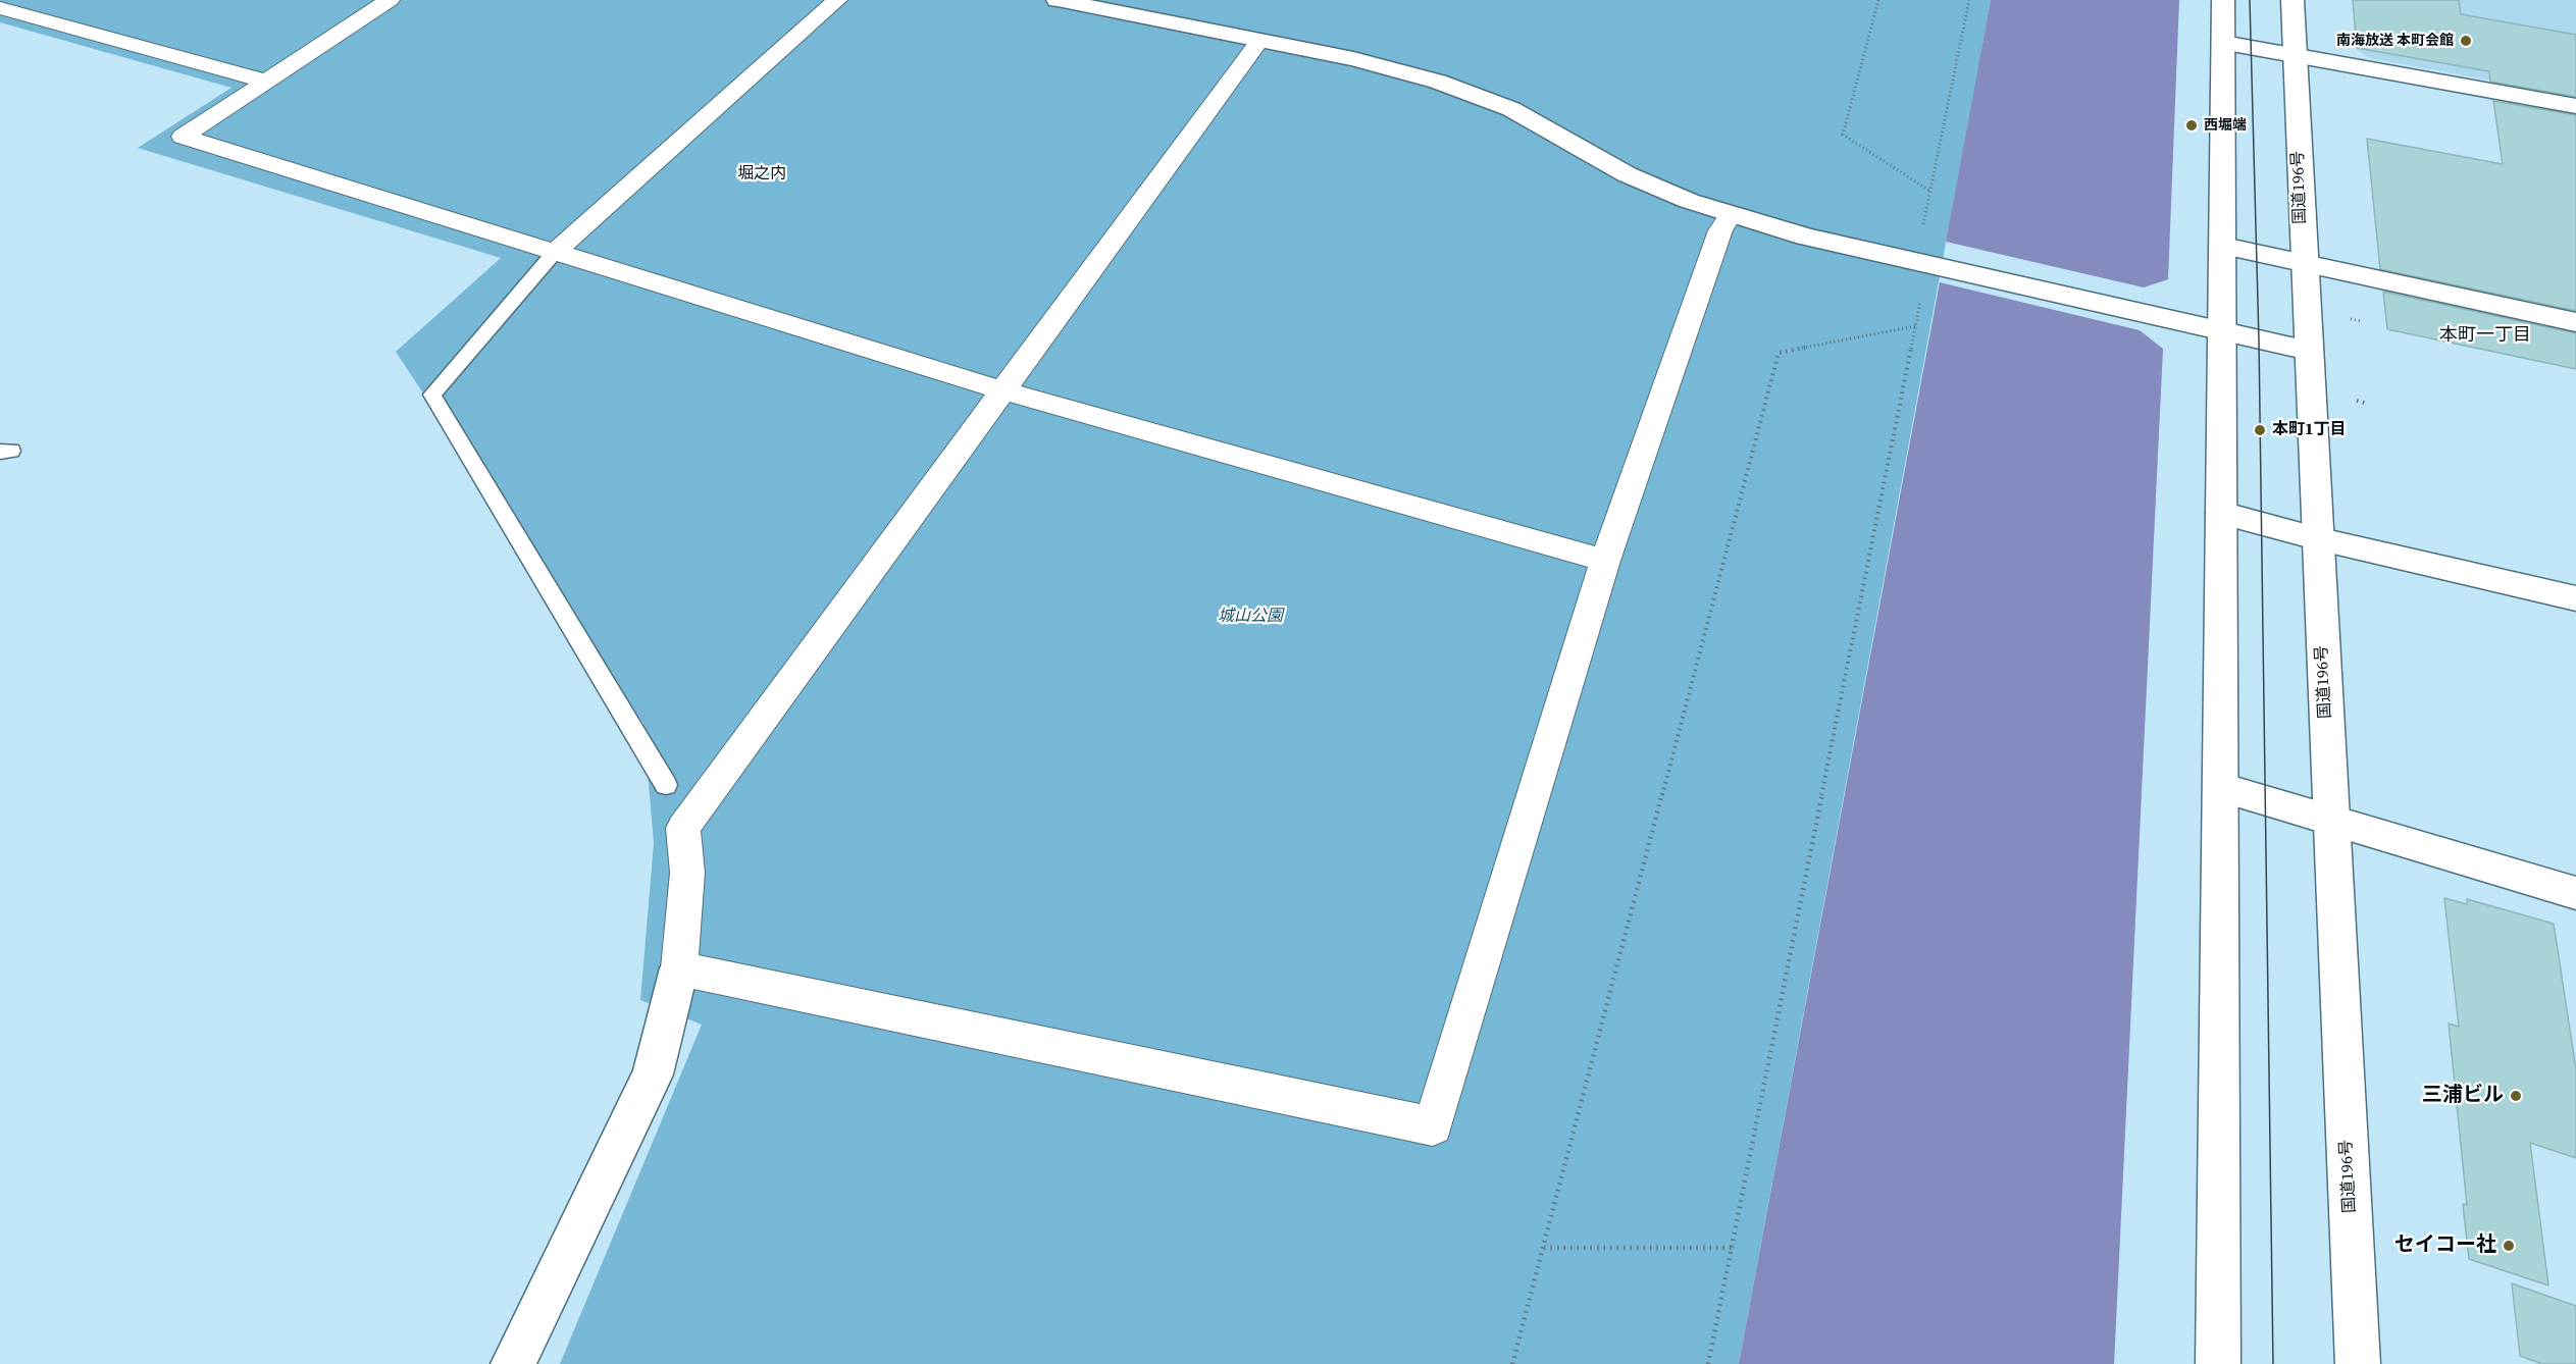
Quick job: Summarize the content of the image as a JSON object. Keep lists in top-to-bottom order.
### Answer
{
  "streets": {
    "main road": ["国道196号"]
  },
  "districts": ["堀之内", "本町一丁目"],
  "parks": ["城山公園"],
  "places": [
    "南海放送 本町会館",
    "西堀端",
    "本町1丁目",
    "三浦ビル",
    "セイコー社"
  ]
}
